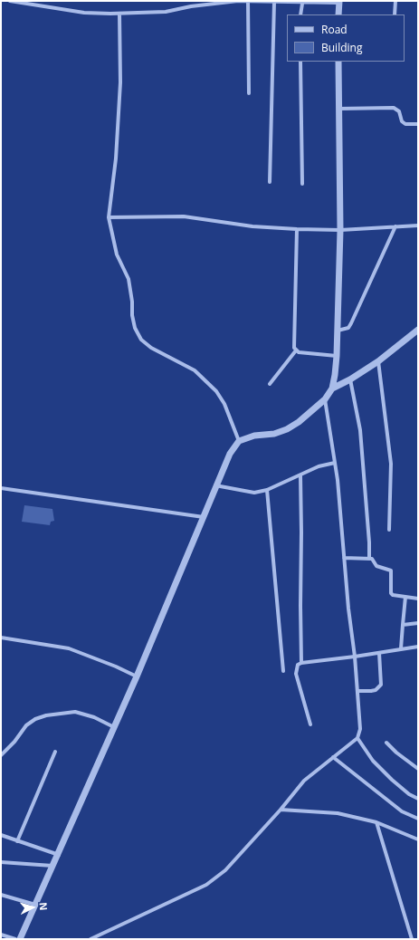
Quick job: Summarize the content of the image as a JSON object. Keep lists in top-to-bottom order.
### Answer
{
  "legend": ["Road", "Building"],
  "north": "right"
}
